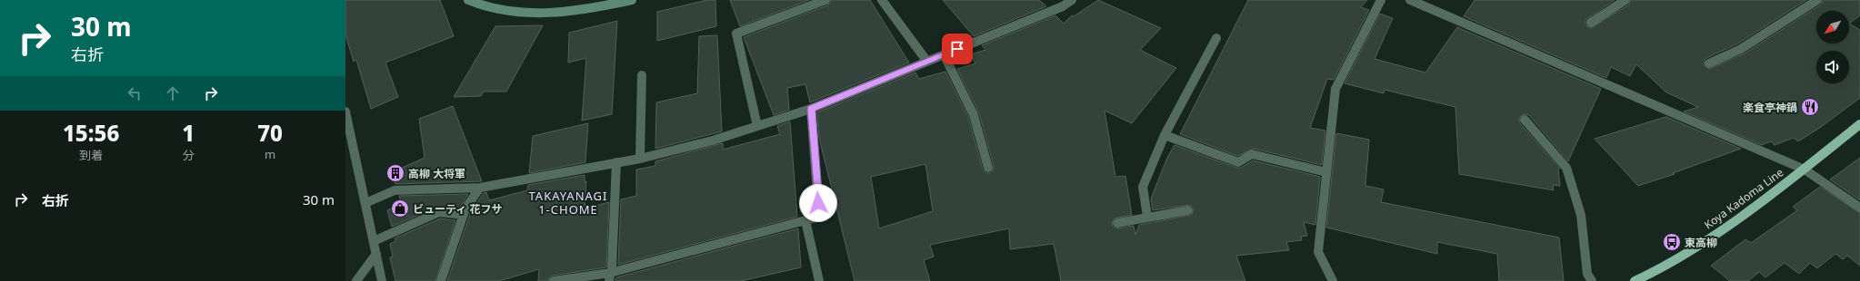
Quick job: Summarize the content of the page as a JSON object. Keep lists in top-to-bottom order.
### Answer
{
  "streets": {
    "main road": ["Koya Kadoma Line"]
  },
  "districts": ["TAKAYANAGI 1-CHOME"],
  "places": {
    "restaurant": ["楽食亭神鍋"],
    "building": ["高柳 大将軍"],
    "shop": ["ビューティ 花フサ"],
    "bus stop": ["東高柳"]
  },
  "north": "bottom left",
  "page": {
    "turn": ["30 m", "右折"],
    "eta": [
      "15:56",
      "到着",
      "1",
      "分",
      "70",
      "m"
    ],
    "list": [
      {
        "name": "右折",
        "value": "30 m"
      }
    ]
  }
}
